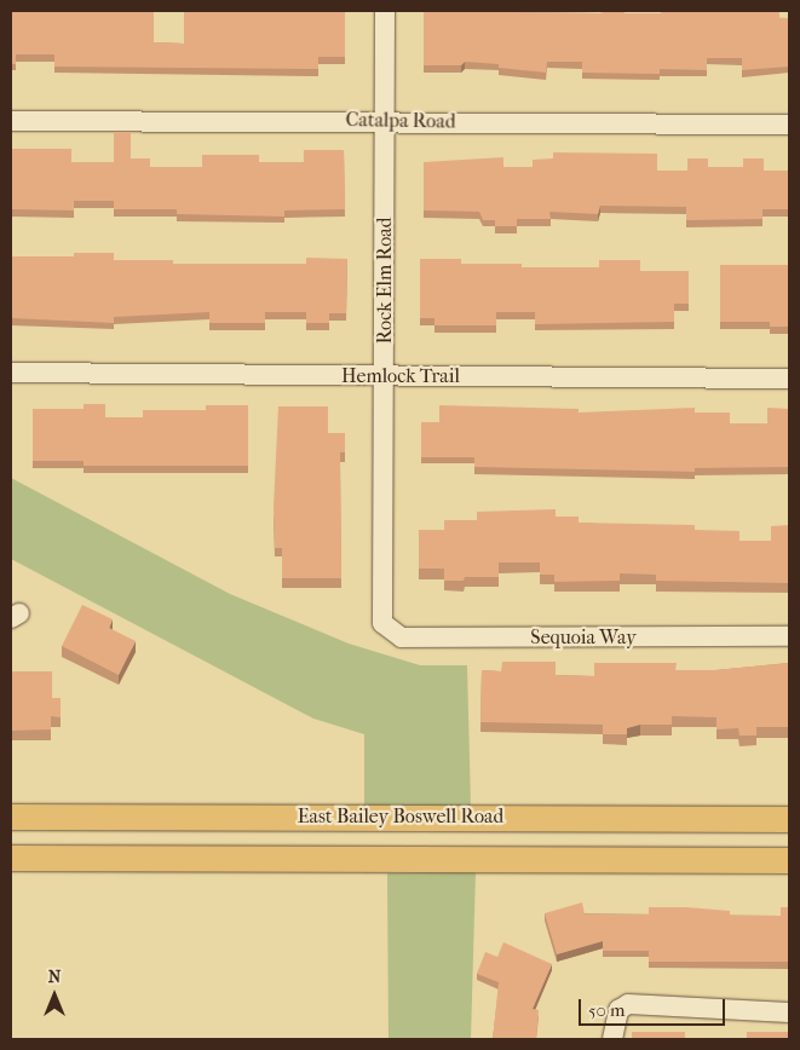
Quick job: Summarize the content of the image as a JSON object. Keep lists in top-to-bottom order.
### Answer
{
  "streets": {
    "main road": ["East Bailey Boswell Road"],
    "street": [
      "Catalpa Road",
      "Rock Elm Road",
      "Hemlock Trail",
      "Sequoia Way"
    ]
  },
  "crossings": [
    ["Catalpa Road", "Rock Elm Road"],
    ["Rock Elm Road", "Hemlock Trail"],
    ["Rock Elm Road", "Sequoia Way"]
  ],
  "scale_bar": "50 m",
  "north": "top"
}
